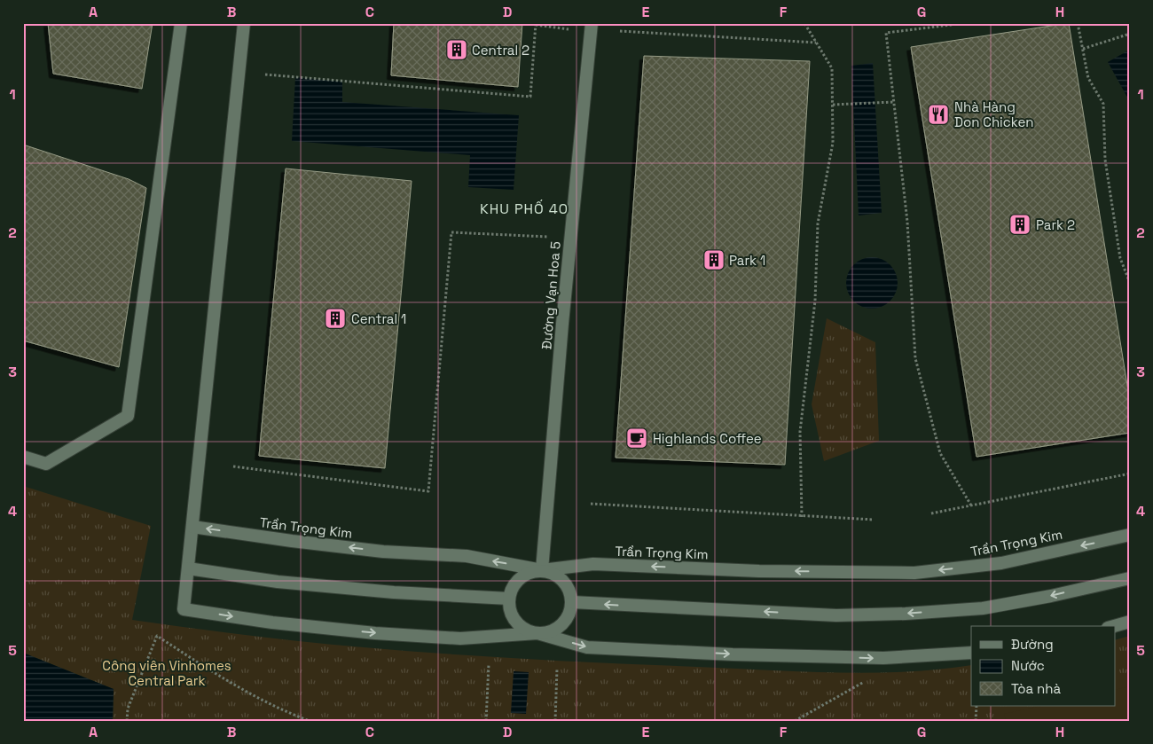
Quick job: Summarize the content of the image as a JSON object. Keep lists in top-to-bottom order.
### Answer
{
  "streets": {
    "street": ["Đường Vạn Hoa 5", "Trần Trọng Kim"]
  },
  "crossings": [
    ["Đường Vạn Hoa 5", "Trần Trọng Kim"]
  ],
  "districts": ["KHU PHỐ 40"],
  "parks": ["Công viên Vinhomes Central Park"],
  "places": {
    "building": [
      "Central 2",
      "Park 2",
      "Park 1",
      "Central 1"
    ],
    "restaurant": ["Nhà Hàng Don Chicken"],
    "cafe": ["Highlands Coffee"]
  },
  "legend": ["Đường", "Nước", "Tòa nhà"],
  "grid": {
    "columns": [
      "A",
      "B",
      "C",
      "D",
      "E",
      "F",
      "G",
      "H"
    ],
    "rows": [
      "1",
      "2",
      "3",
      "4",
      "5"
    ]
  }
}
